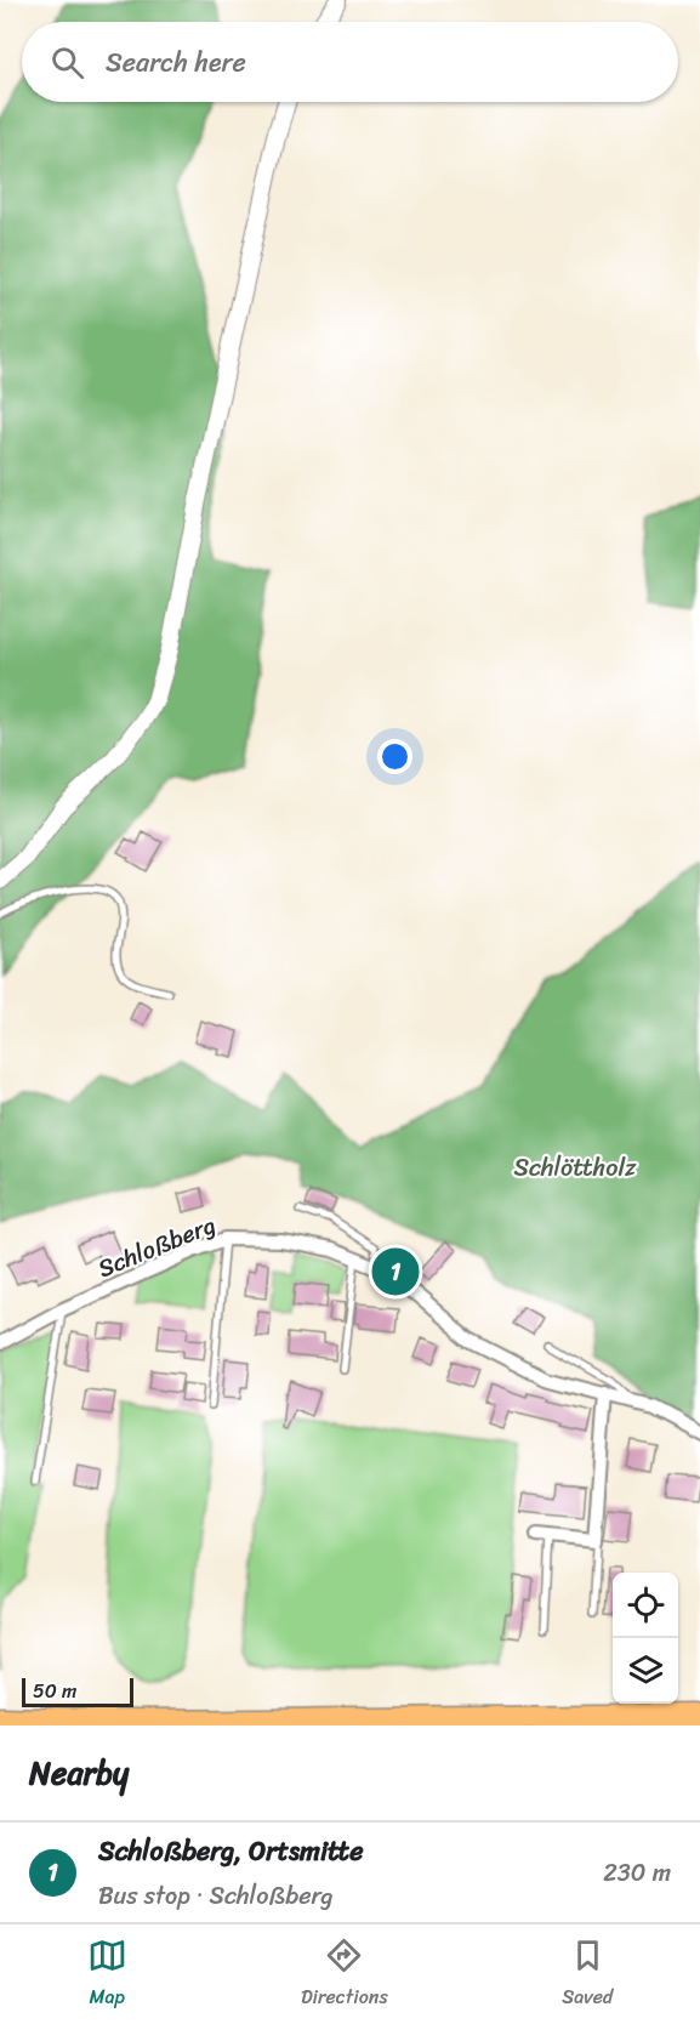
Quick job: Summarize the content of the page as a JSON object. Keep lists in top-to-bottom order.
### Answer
{
  "streets": {
    "street": ["Schloßberg"]
  },
  "parks": ["Schlöttholz"],
  "scale_bar": "50 m",
  "page": {
    "search": "Search here",
    "pins": "1",
    "scale": "50 m",
    "heading": "Nearby",
    "list": [
      {
        "mark": "1",
        "name": "Schloßberg, Ortsmitte",
        "note": "Bus stop · Schloßberg",
        "value": "230 m"
      }
    ],
    "nav": ["Map", "Directions", "Saved"]
  }
}
